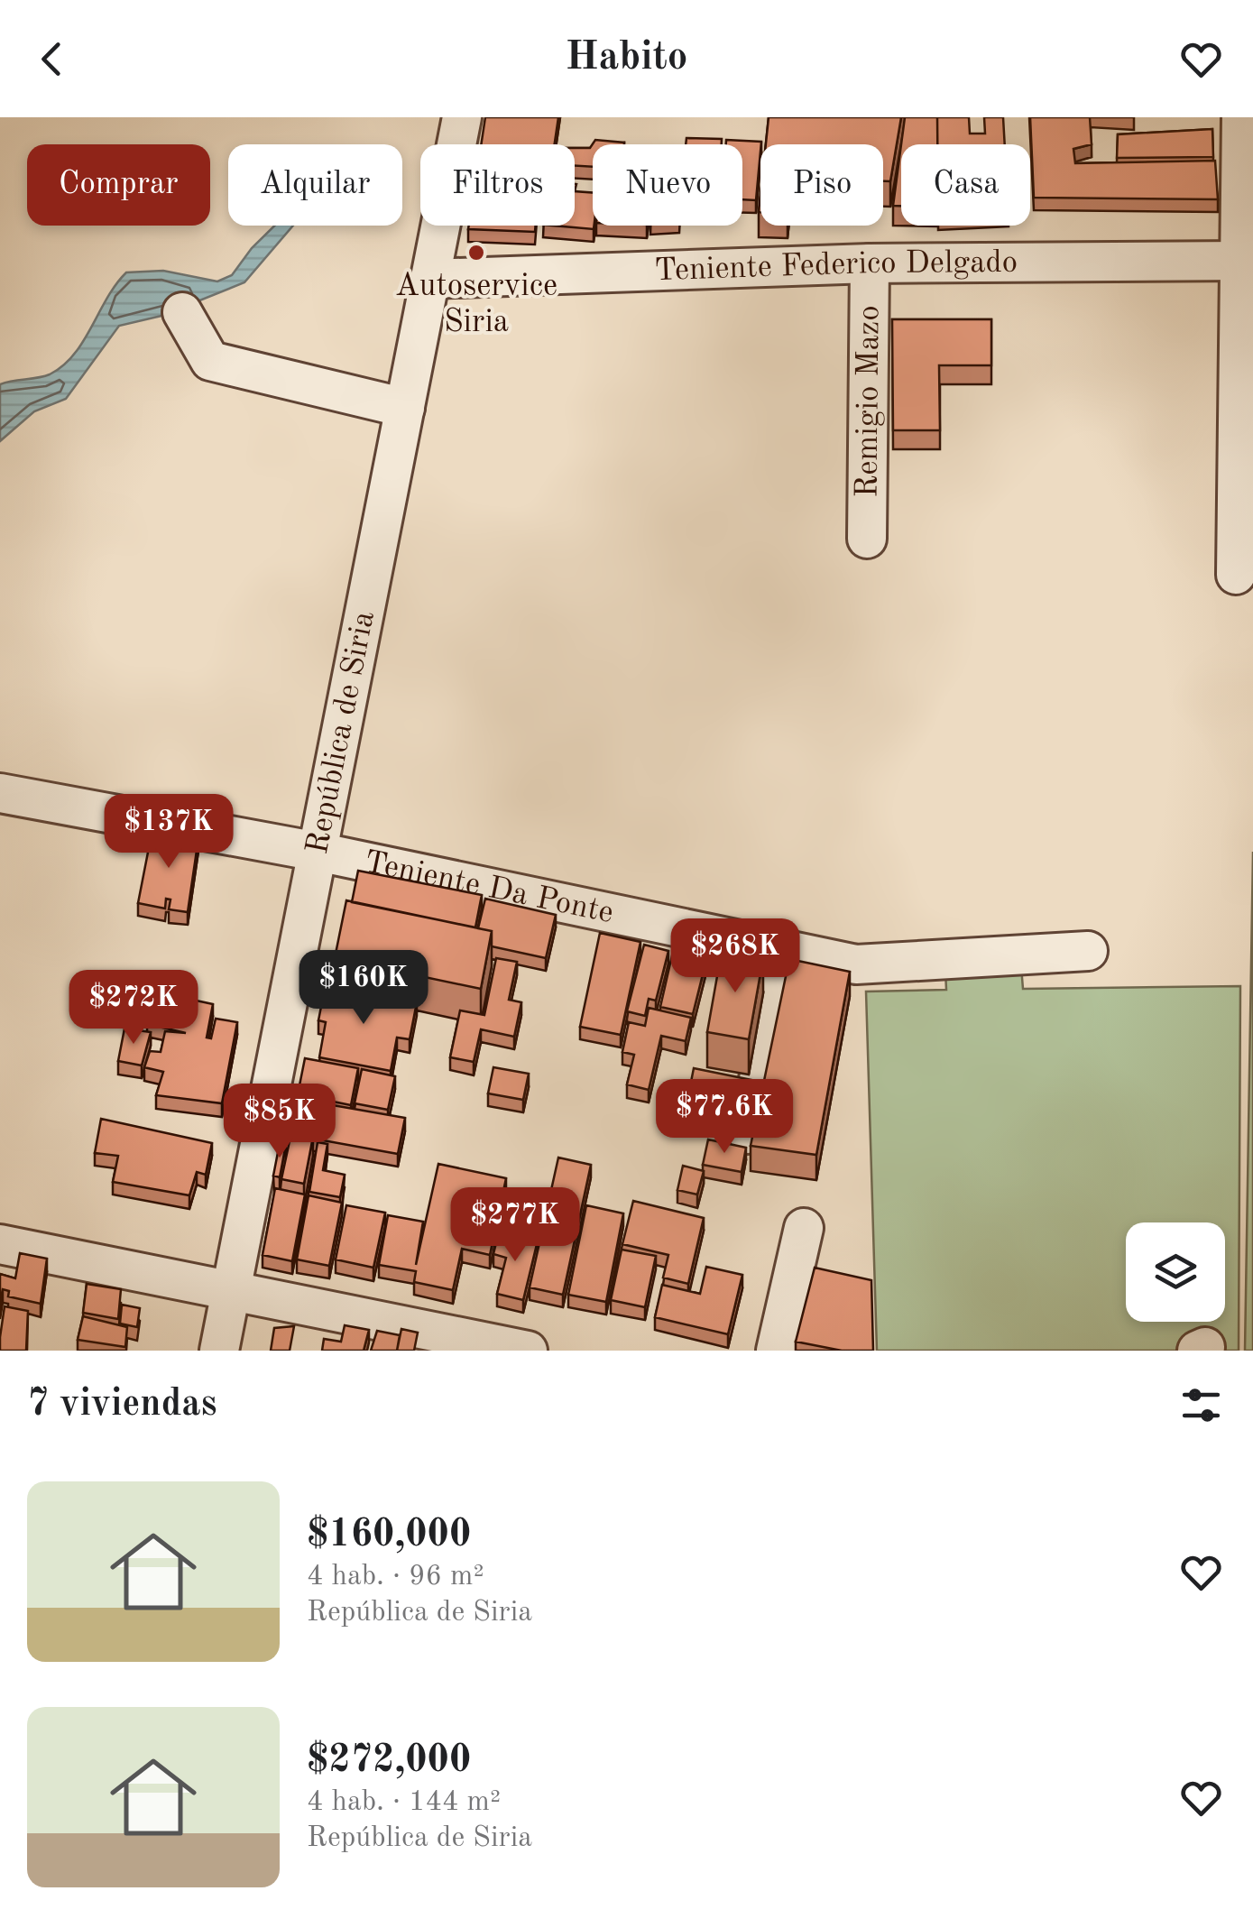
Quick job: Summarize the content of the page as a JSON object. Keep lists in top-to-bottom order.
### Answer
{
  "streets": {
    "street": [
      "Teniente Federico Delgado",
      "Remigio Mazo",
      "República de Siria",
      "Teniente Da Ponte"
    ]
  },
  "crossings": [
    ["Teniente Federico Delgado", "Remigio Mazo"],
    ["Teniente Federico Delgado", "República de Siria"],
    ["República de Siria", "Teniente Da Ponte"]
  ],
  "places": ["Autoservice Siria"],
  "page": {
    "header": "Habito",
    "chip": [
      "Comprar",
      "Alquilar",
      "Filtros",
      "Nuevo",
      "Piso",
      "Casa"
    ],
    "price": [
      "$137K",
      "$268K",
      "$160K",
      "$272K",
      "$77.6K",
      "$85K",
      "$277K"
    ],
    "heading": "7 viviendas",
    "list": [
      {
        "name": "$160,000",
        "note": "4 hab. · 96 m² · República de Siria"
      },
      {
        "name": "$272,000",
        "note": "4 hab. · 144 m² · República de Siria"
      }
    ]
  }
}
